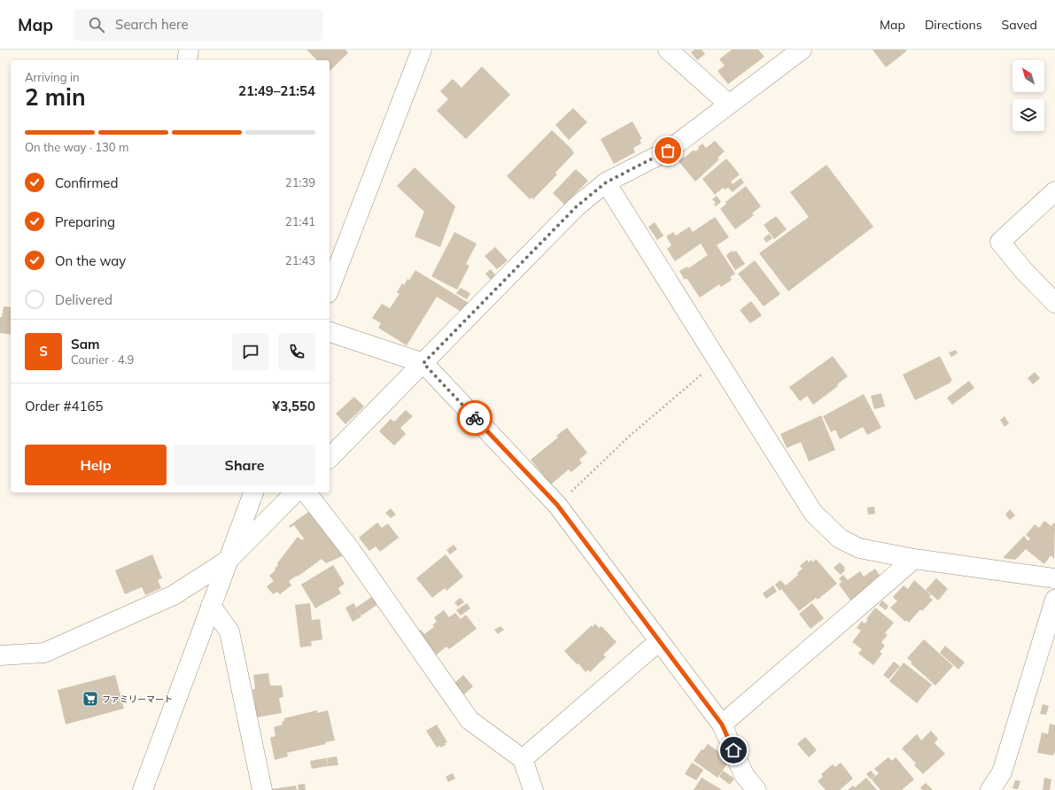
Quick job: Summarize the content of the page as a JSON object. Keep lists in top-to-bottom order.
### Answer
{
  "places": {
    "supermarket": ["ファミリーマート"]
  },
  "north": "top left",
  "page": {
    "header": "Map",
    "search": "Search here",
    "nav": ["Map", "Directions", "Saved"],
    "heading": ["2 min", "Arriving in", "21:49–21:54"],
    "panel": [
      "Sam",
      "Courier · 4.9",
      "Order #4165",
      "¥3,550"
    ],
    "bar": "On the way · 130 m",
    "list": [
      ["Confirmed", "21:39"],
      ["Preparing", "21:41"],
      ["On the way", "21:43"],
      "Delivered"
    ],
    "round": "S",
    "buttons": ["Help", "Share"]
  }
}
